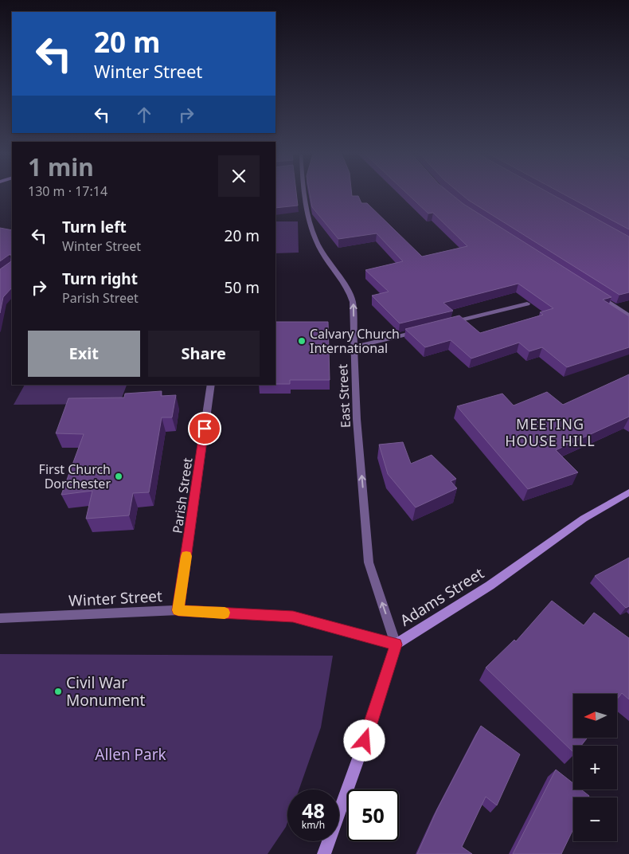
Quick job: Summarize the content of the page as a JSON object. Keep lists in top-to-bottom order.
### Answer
{
  "streets": {
    "main road": ["Adams Street"],
    "street": ["East Street", "Parish Street", "Winter Street"]
  },
  "crossings": [
    ["East Street", "Adams Street"],
    ["East Street", "Winter Street"],
    ["Parish Street", "Winter Street"],
    ["Adams Street", "Winter Street"]
  ],
  "one_way": ["East Street"],
  "districts": ["MEETING HOUSE HILL"],
  "parks": ["Allen Park"],
  "places": ["Calvary Church International", "First Church Dorchester", "Civil War Monument"],
  "north": "left",
  "page": {
    "turn": ["20 m", "Winter Street"],
    "heading": ["1 min", "130 m · 17:14"],
    "list": [
      {
        "name": "Turn left",
        "note": "Winter Street",
        "value": "20 m"
      },
      {
        "name": "Turn right",
        "note": "Parish Street",
        "value": "50 m"
      }
    ],
    "buttons": ["Exit", "Share"],
    "map_buttons": ["+", "−"],
    "speed": "48 km/h",
    "limit": "50"
  }
}
